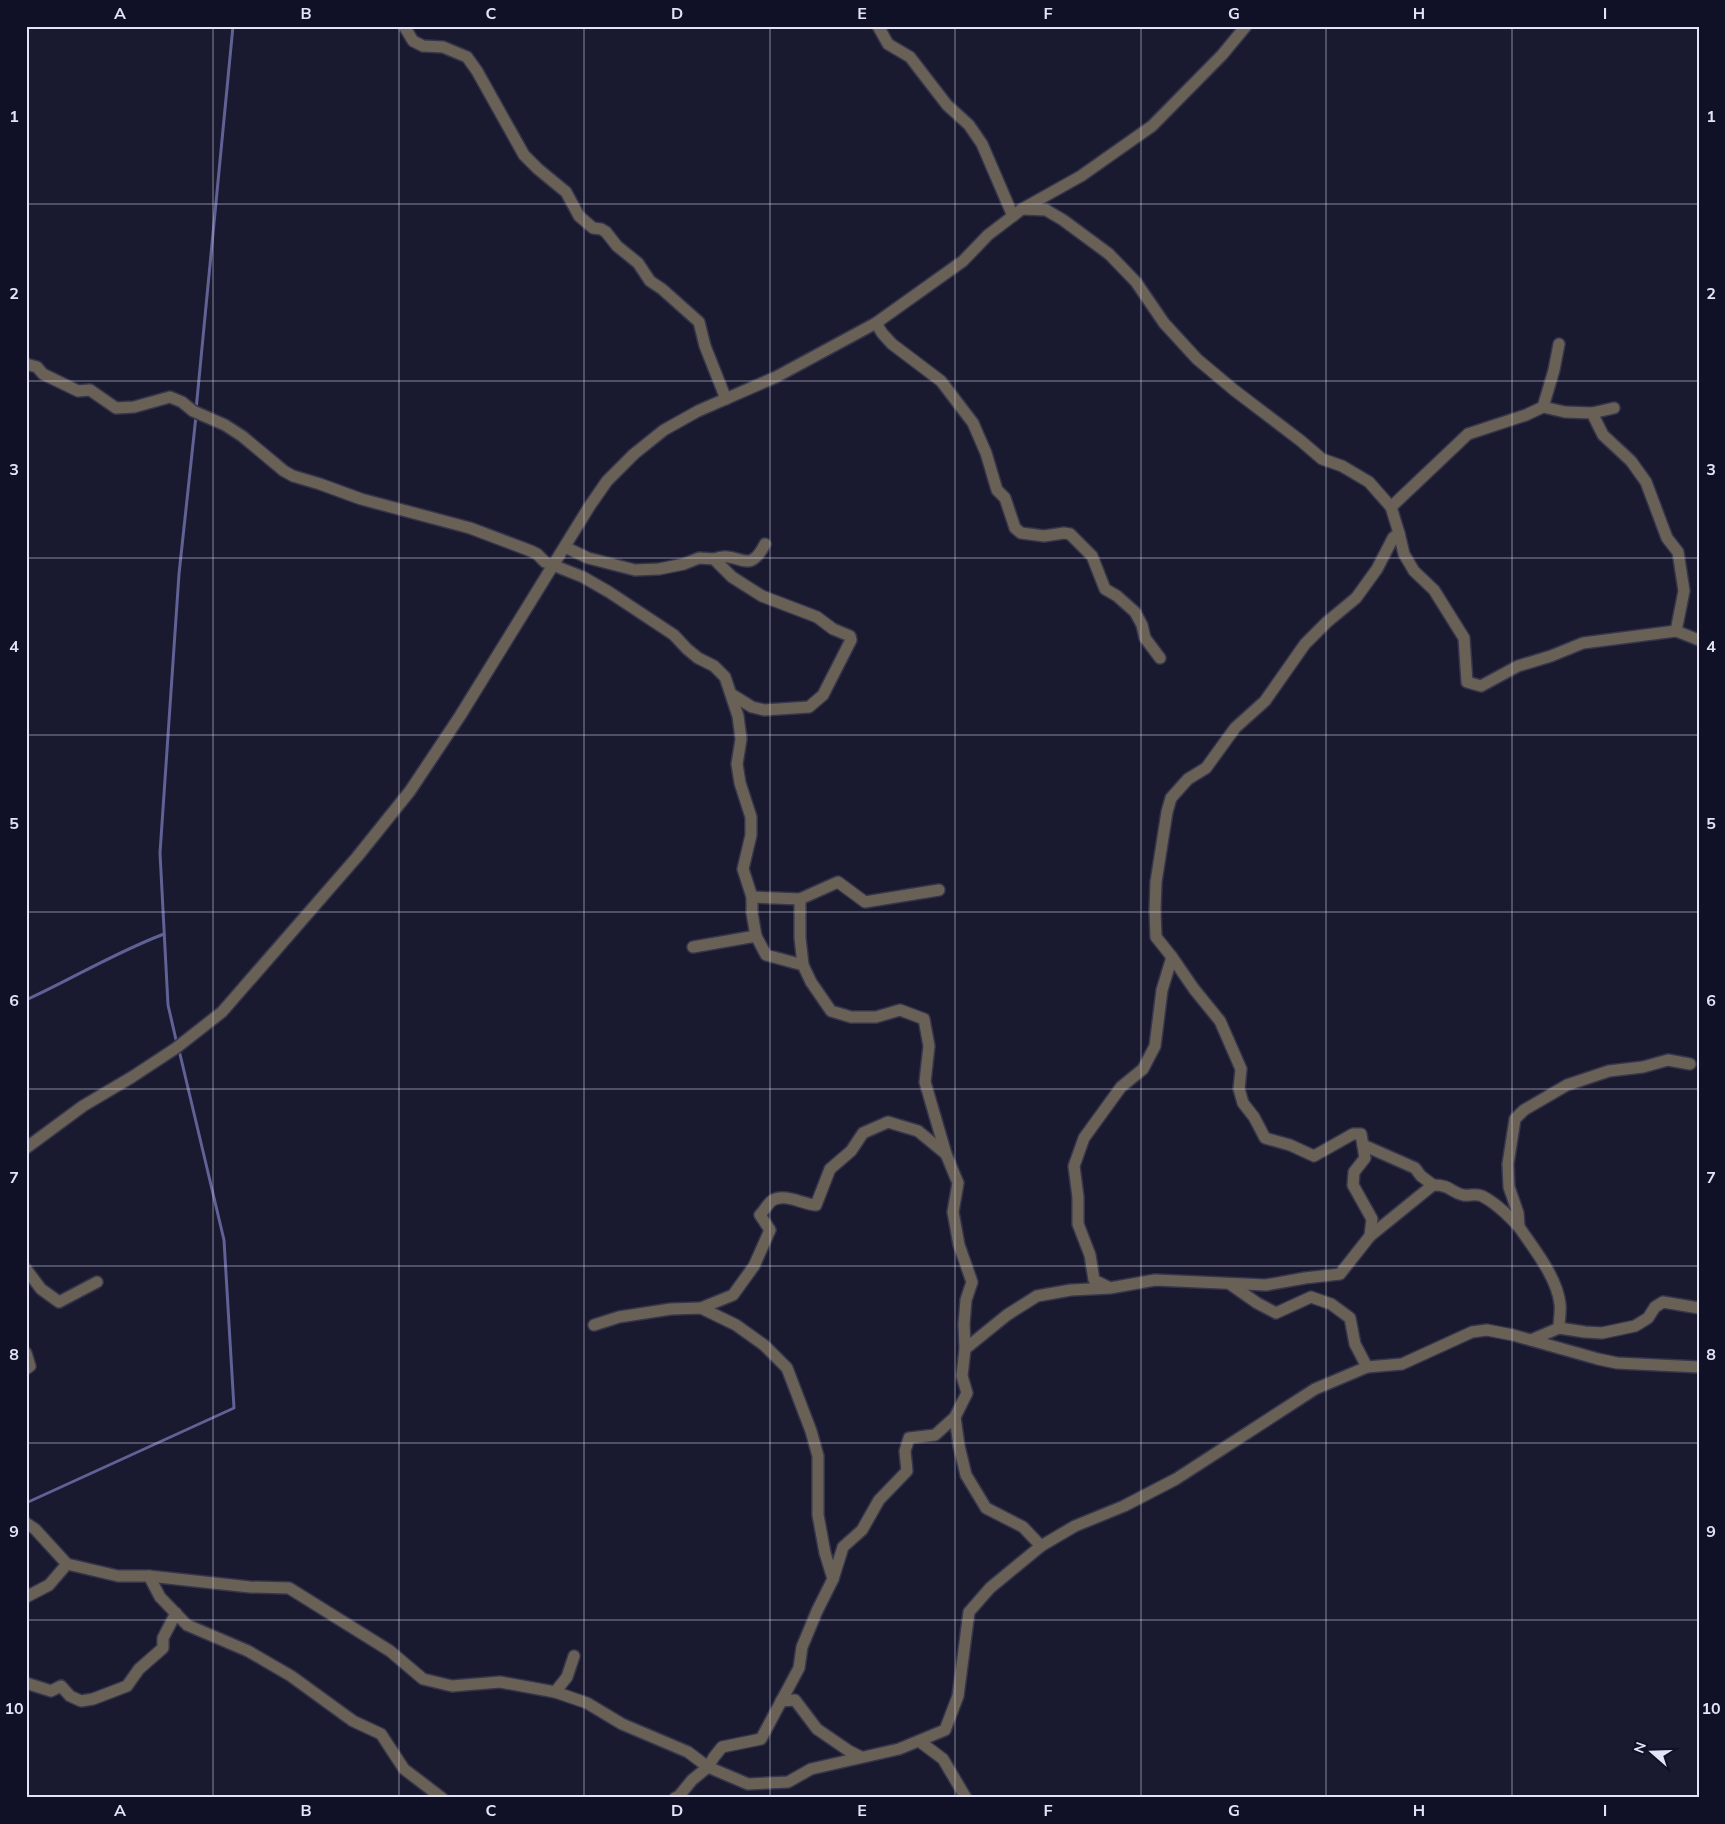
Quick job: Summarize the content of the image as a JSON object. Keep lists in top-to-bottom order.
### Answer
{
  "north": "left",
  "grid": {
    "columns": [
      "A",
      "B",
      "C",
      "D",
      "E",
      "F",
      "G",
      "H",
      "I"
    ],
    "rows": [
      "1",
      "2",
      "3",
      "4",
      "5",
      "6",
      "7",
      "8",
      "9",
      "10"
    ]
  }
}
